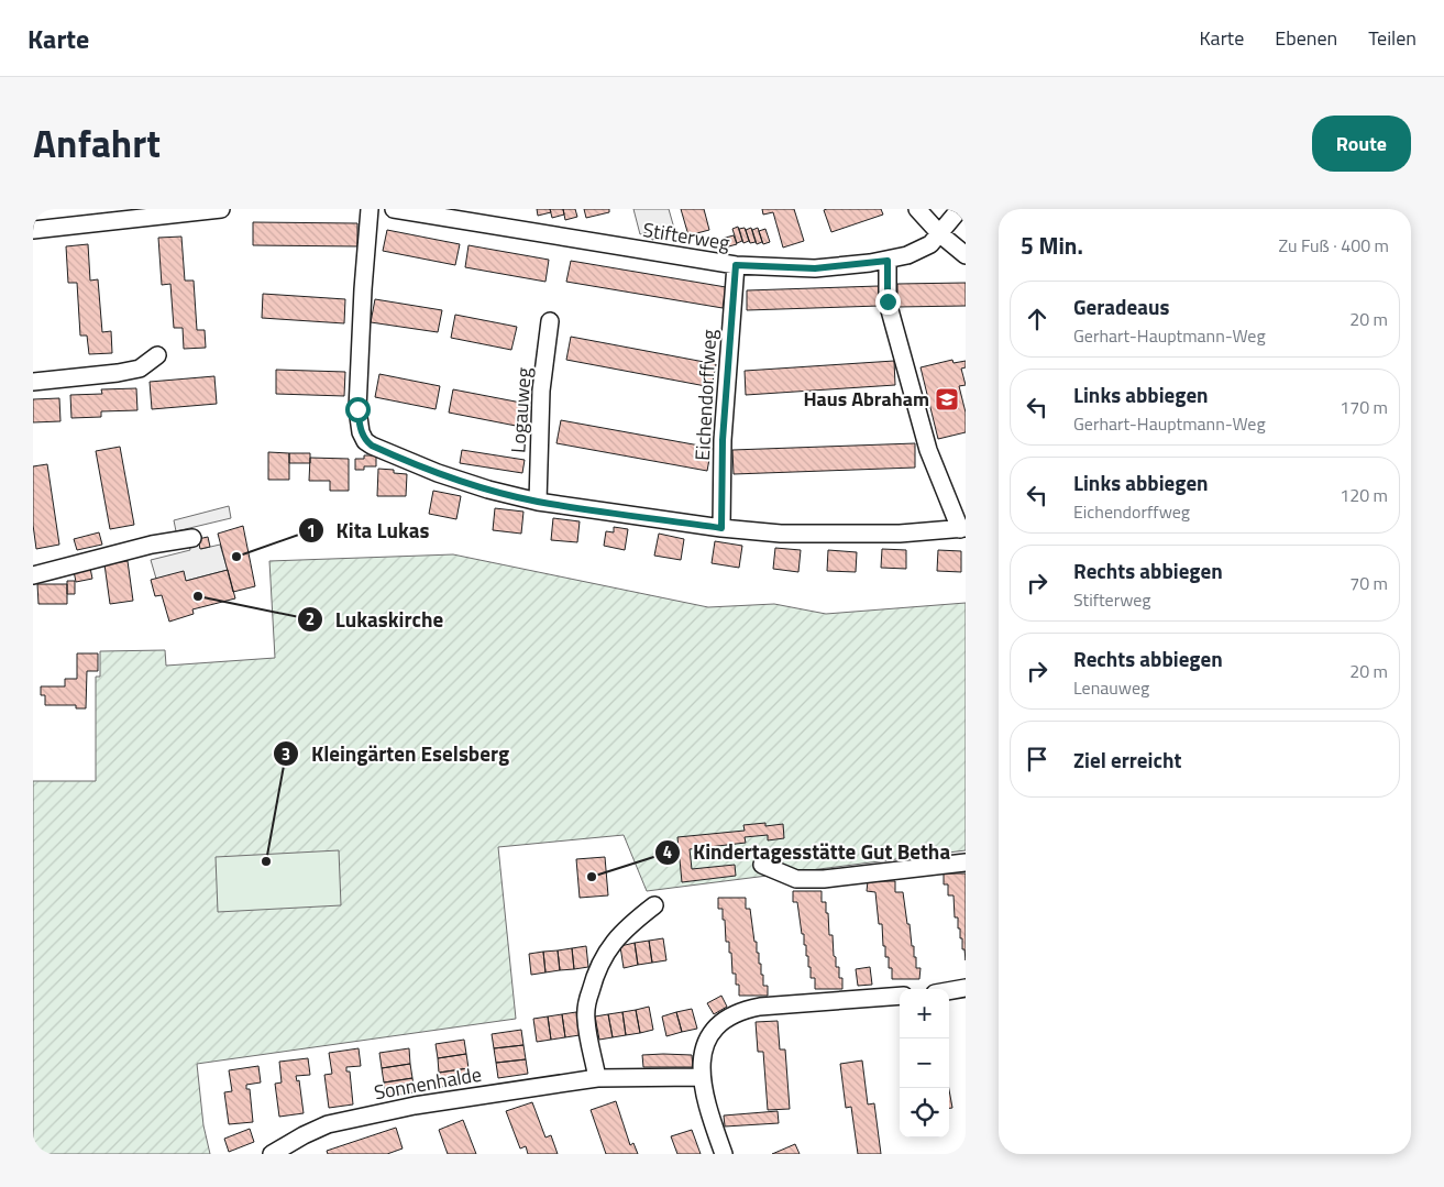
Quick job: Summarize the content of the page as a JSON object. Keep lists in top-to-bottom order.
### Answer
{
  "streets": {
    "street": [
      "Stifterweg",
      "Eichendorffweg",
      "Logauweg",
      "Sonnenhalde"
    ]
  },
  "crossings": [
    ["Stifterweg", "Eichendorffweg"]
  ],
  "places": {
    "school or university": ["Haus Abraham"],
    "other": [
      "Kita Lukas",
      "Lukaskirche",
      "Kleingärten Eselsberg",
      "Kindertagesstätte Gut Betha"
    ]
  },
  "page": {
    "header": "Karte",
    "nav": ["Karte", "Ebenen", "Teilen"],
    "title": "Anfahrt",
    "buttons": "Route",
    "heading": ["5 Min.", "Zu Fuß · 400 m"],
    "list": [
      ["Geradeaus", "Gerhart-Hauptmann-Weg", "20 m"],
      ["Links abbiegen", "Gerhart-Hauptmann-Weg", "170 m"],
      ["Links abbiegen", "Eichendorffweg", "120 m"],
      ["Rechts abbiegen", "Stifterweg", "70 m"],
      ["Rechts abbiegen", "Lenauweg", "20 m"],
      "Ziel erreicht"
    ],
    "map_buttons": ["+", "−"]
  }
}
